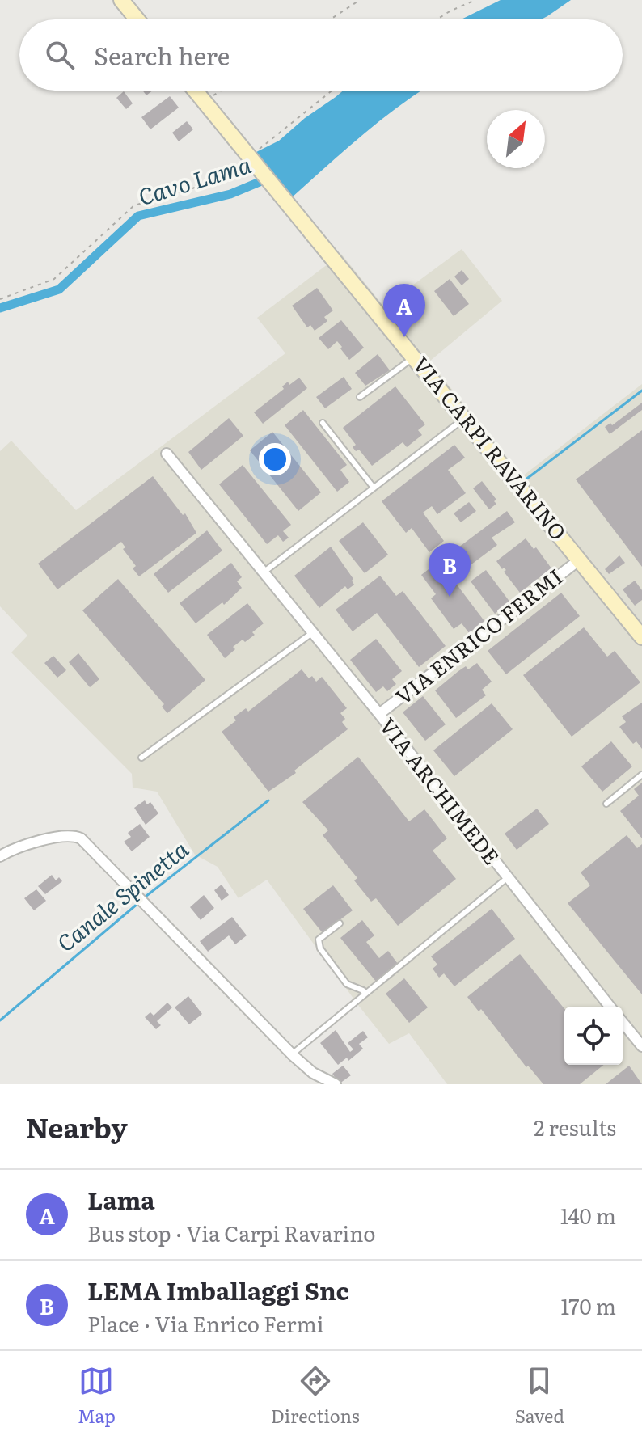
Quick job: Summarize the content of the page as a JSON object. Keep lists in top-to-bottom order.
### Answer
{
  "streets": {
    "main road": ["VIA CARPI RAVARINO"],
    "street": ["VIA ENRICO FERMI", "VIA ARCHIMEDE"]
  },
  "crossings": [
    ["VIA CARPI RAVARINO", "VIA ENRICO FERMI"],
    ["VIA ENRICO FERMI", "VIA ARCHIMEDE"]
  ],
  "water": ["Cavo Lama", "Canale Spinetta"],
  "north": "top right",
  "page": {
    "search": "Search here",
    "pins": ["A", "B"],
    "heading": ["Nearby", "2 results"],
    "list": [
      {
        "mark": "A",
        "name": "Lama",
        "note": "Bus stop · Via Carpi Ravarino",
        "value": "140 m"
      },
      {
        "mark": "B",
        "name": "LEMA Imballaggi Snc",
        "note": "Place · Via Enrico Fermi",
        "value": "170 m"
      }
    ],
    "nav": ["Map", "Directions", "Saved"]
  }
}
